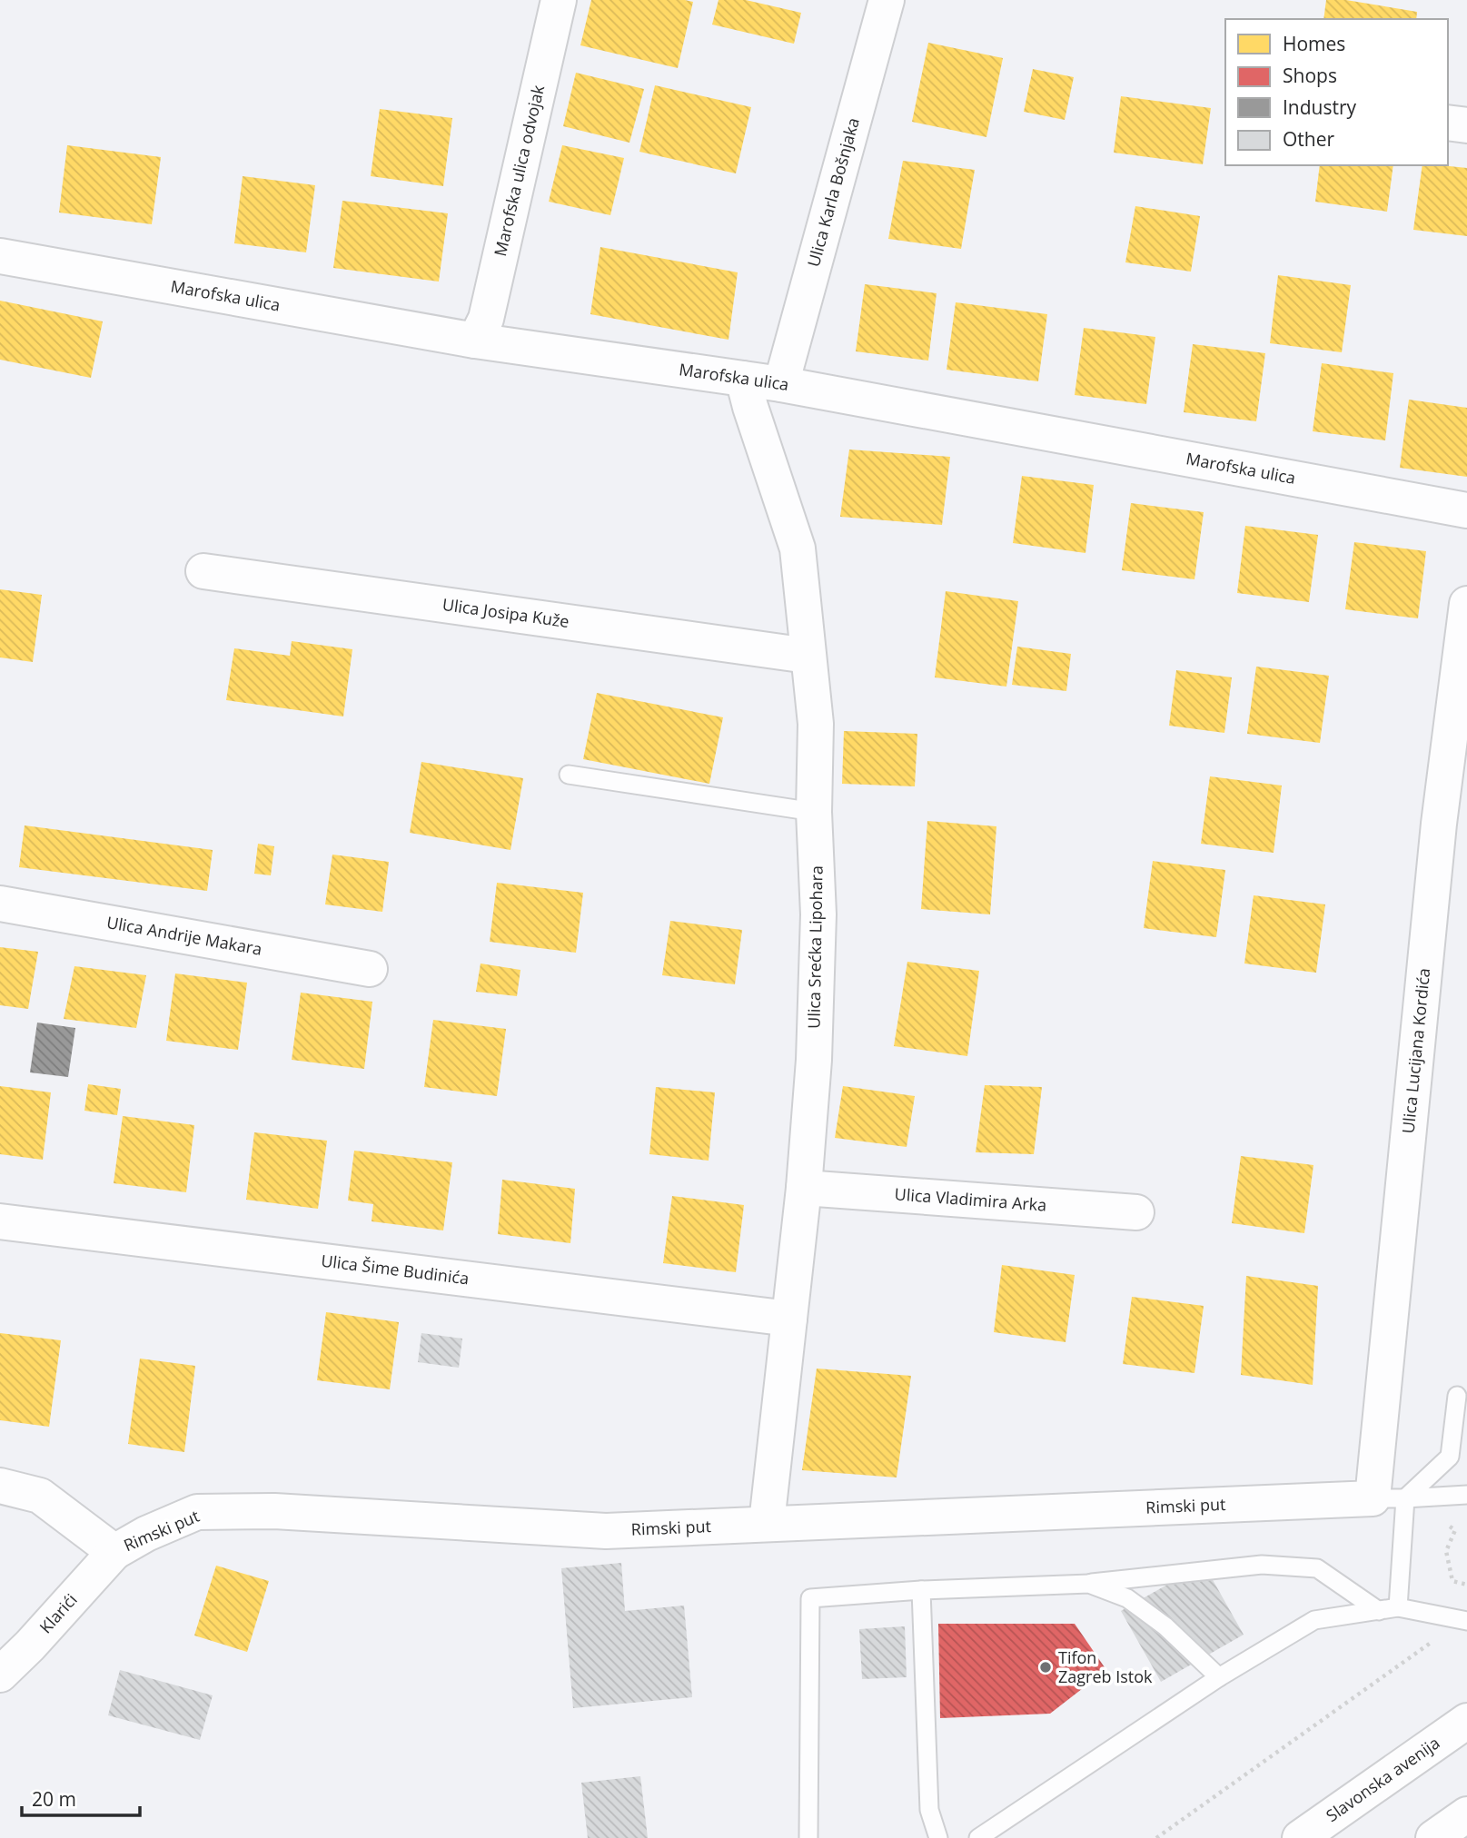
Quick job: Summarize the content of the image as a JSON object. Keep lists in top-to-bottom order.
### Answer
{
  "streets": {
    "street": [
      "Marofska ulica odvojak",
      "Ulica Karla Bošnjaka",
      "Marofska ulica",
      "Ulica Josipa Kuže",
      "Ulica Andrije Makara",
      "Ulica Srećka Lipohara",
      "Ulica Lucijana Kordića",
      "Ulica Vladimira Arka",
      "Ulica Šime Budinića",
      "Rimski put",
      "Klarići",
      "Slavonska avenija"
    ]
  },
  "crossings": [
    ["Marofska ulica odvojak", "Marofska ulica"],
    ["Ulica Karla Bošnjaka", "Marofska ulica"],
    ["Marofska ulica", "Ulica Srećka Lipohara"],
    ["Ulica Josipa Kuže", "Ulica Srećka Lipohara"],
    ["Ulica Srećka Lipohara", "Ulica Vladimira Arka"],
    ["Ulica Srećka Lipohara", "Ulica Šime Budinića"],
    ["Ulica Srećka Lipohara", "Rimski put"],
    ["Ulica Lucijana Kordića", "Rimski put"],
    ["Rimski put", "Klarići"]
  ],
  "places": ["Tifon Zagreb Istok"],
  "legend": [
    "Homes",
    "Shops",
    "Industry",
    "Other"
  ],
  "scale_bar": "20 m"
}
